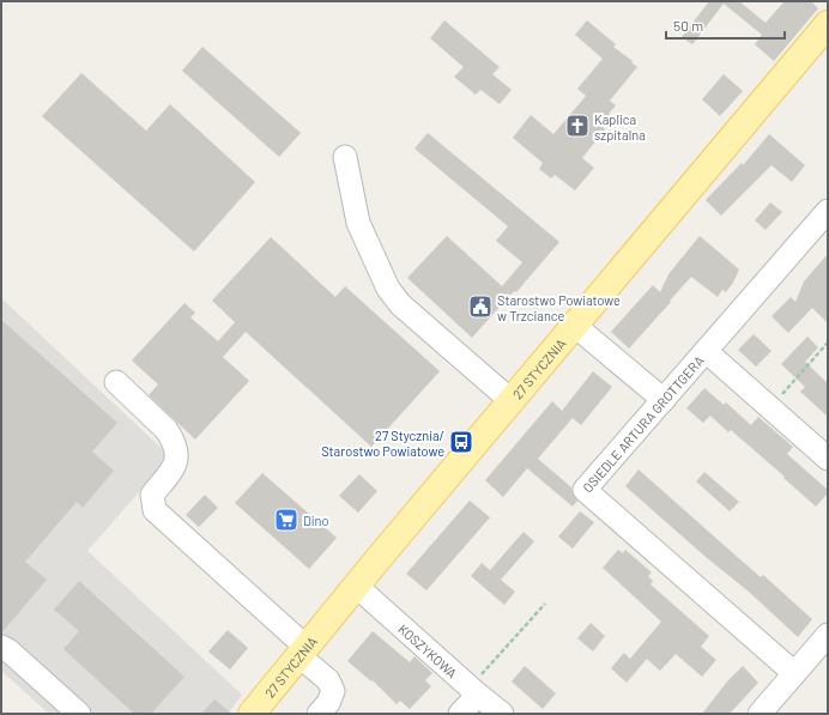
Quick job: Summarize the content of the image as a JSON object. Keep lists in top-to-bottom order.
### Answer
{
  "streets": {
    "main road": ["27 STYCZNIA"],
    "street": ["OSIEDLE ARTURA GROTTGERA", "KOSZYKOWA"]
  },
  "crossings": [
    ["27 STYCZNIA", "KOSZYKOWA"]
  ],
  "places": {
    "church": ["Kaplica szpitalna"],
    "public building": ["Starostwo Powiatowe w Trzciance"],
    "bus stop": ["27 Stycznia/ Starostwo Powiatowe"],
    "supermarket": ["Dino"]
  },
  "scale_bar": "50 m"
}
